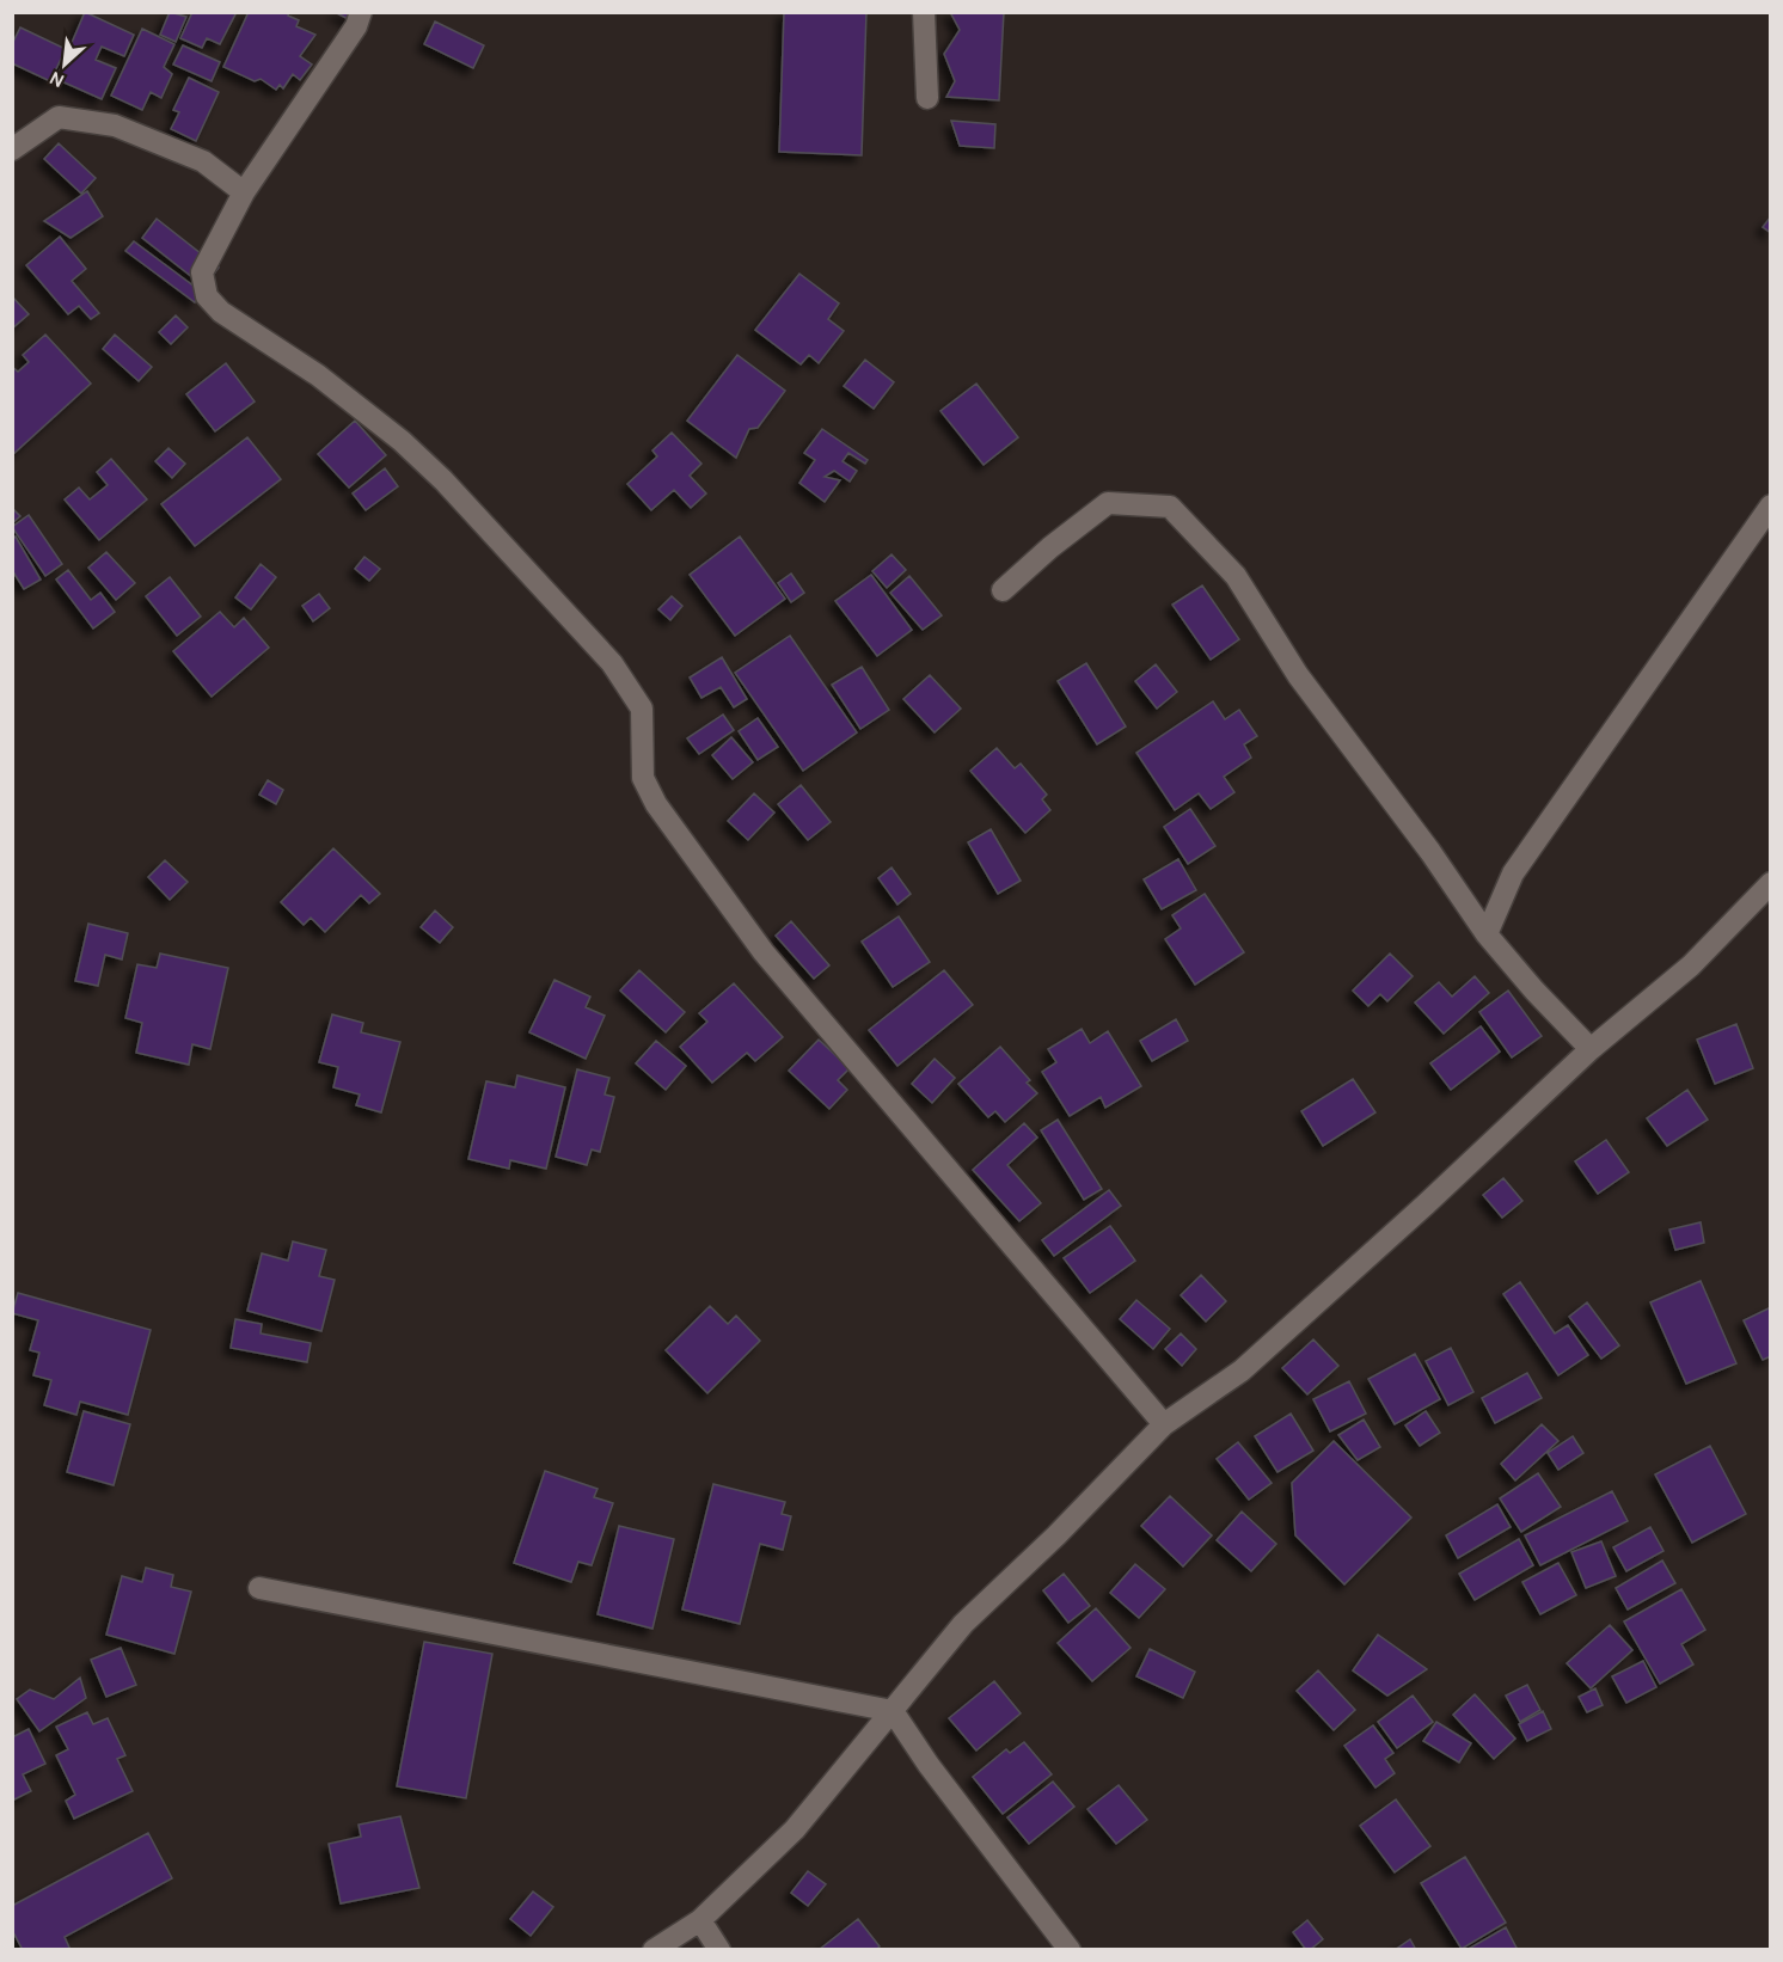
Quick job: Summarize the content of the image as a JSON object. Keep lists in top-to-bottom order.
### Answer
{
  "north": "bottom left"
}
